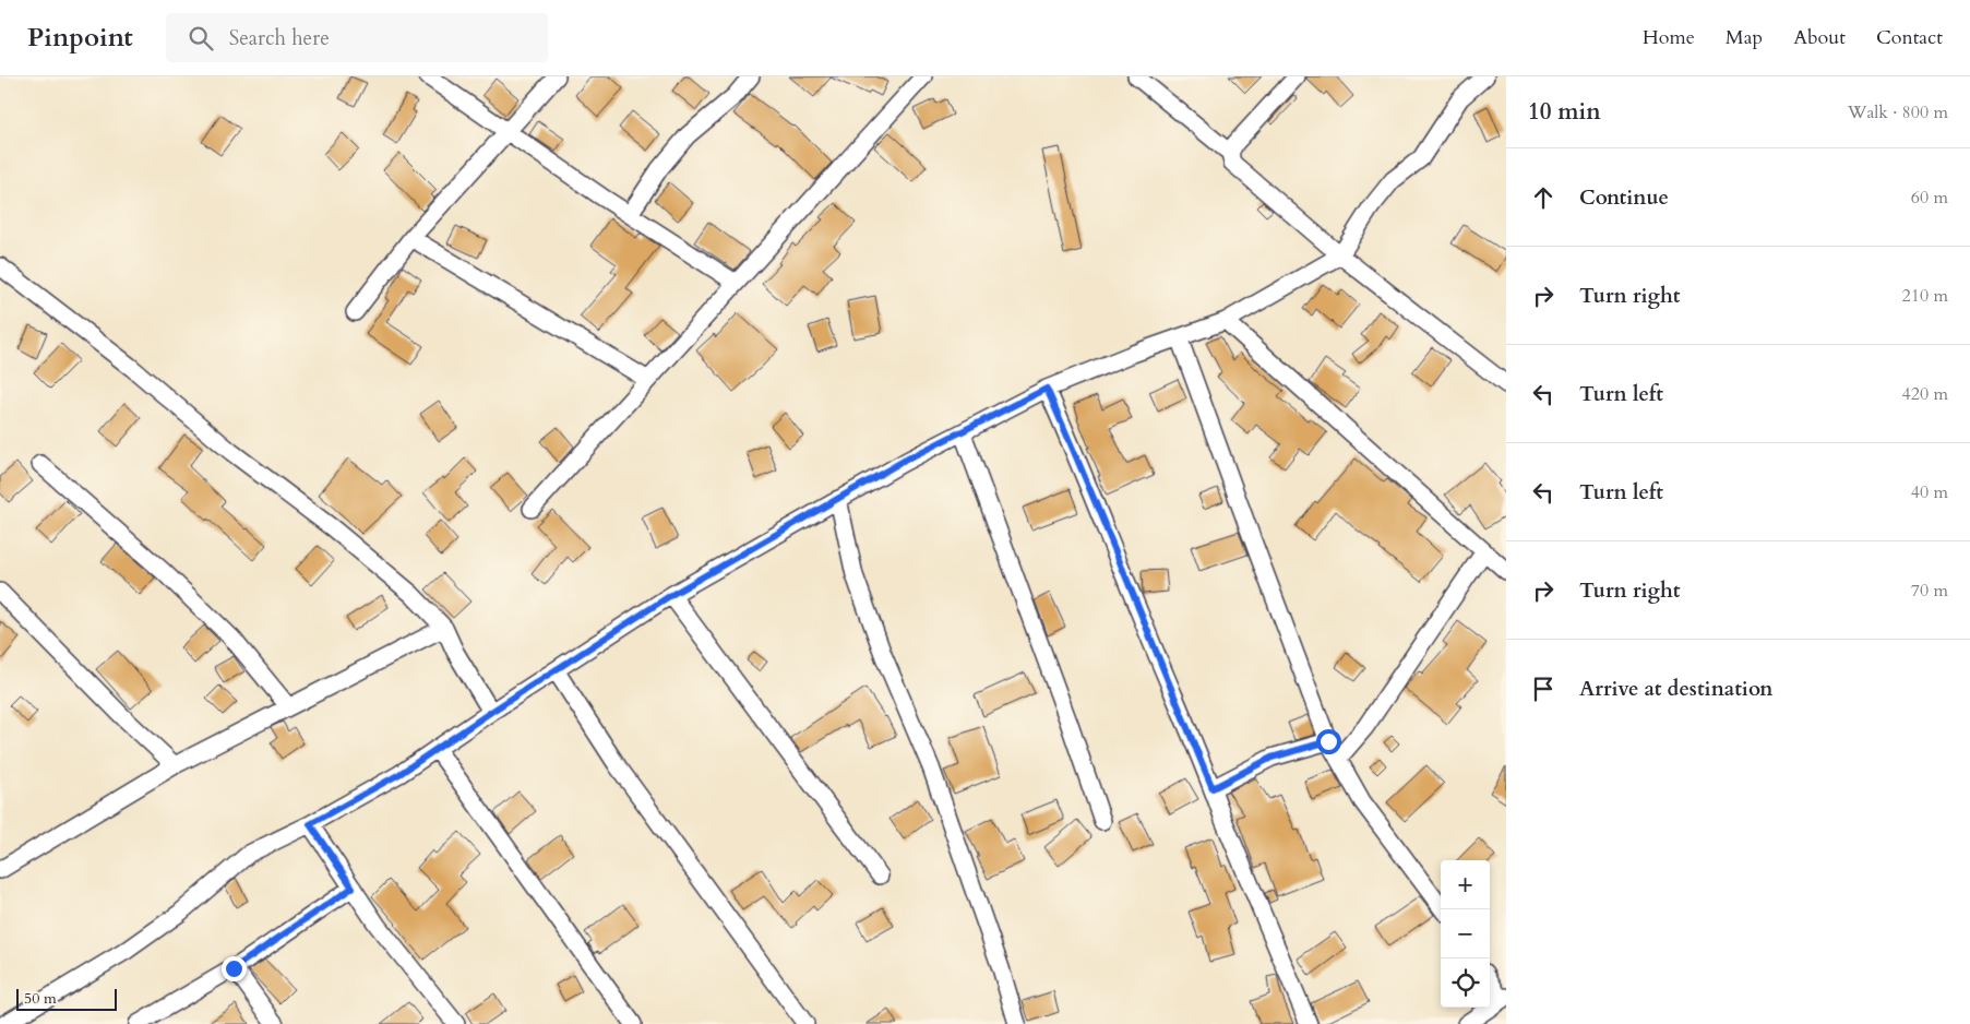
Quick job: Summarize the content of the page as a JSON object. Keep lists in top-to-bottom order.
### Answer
{
  "scale_bar": "50 m",
  "page": {
    "header": "Pinpoint",
    "search": "Search here",
    "nav": [
      "Home",
      "Map",
      "About",
      "Contact"
    ],
    "heading": ["10 min", "Walk · 800 m"],
    "list": [
      ["Continue", "60 m"],
      ["Turn right", "210 m"],
      ["Turn left", "420 m"],
      ["Turn left", "40 m"],
      ["Turn right", "70 m"],
      "Arrive at destination"
    ],
    "map_buttons": ["+", "−"],
    "scale": "50 m"
  }
}
